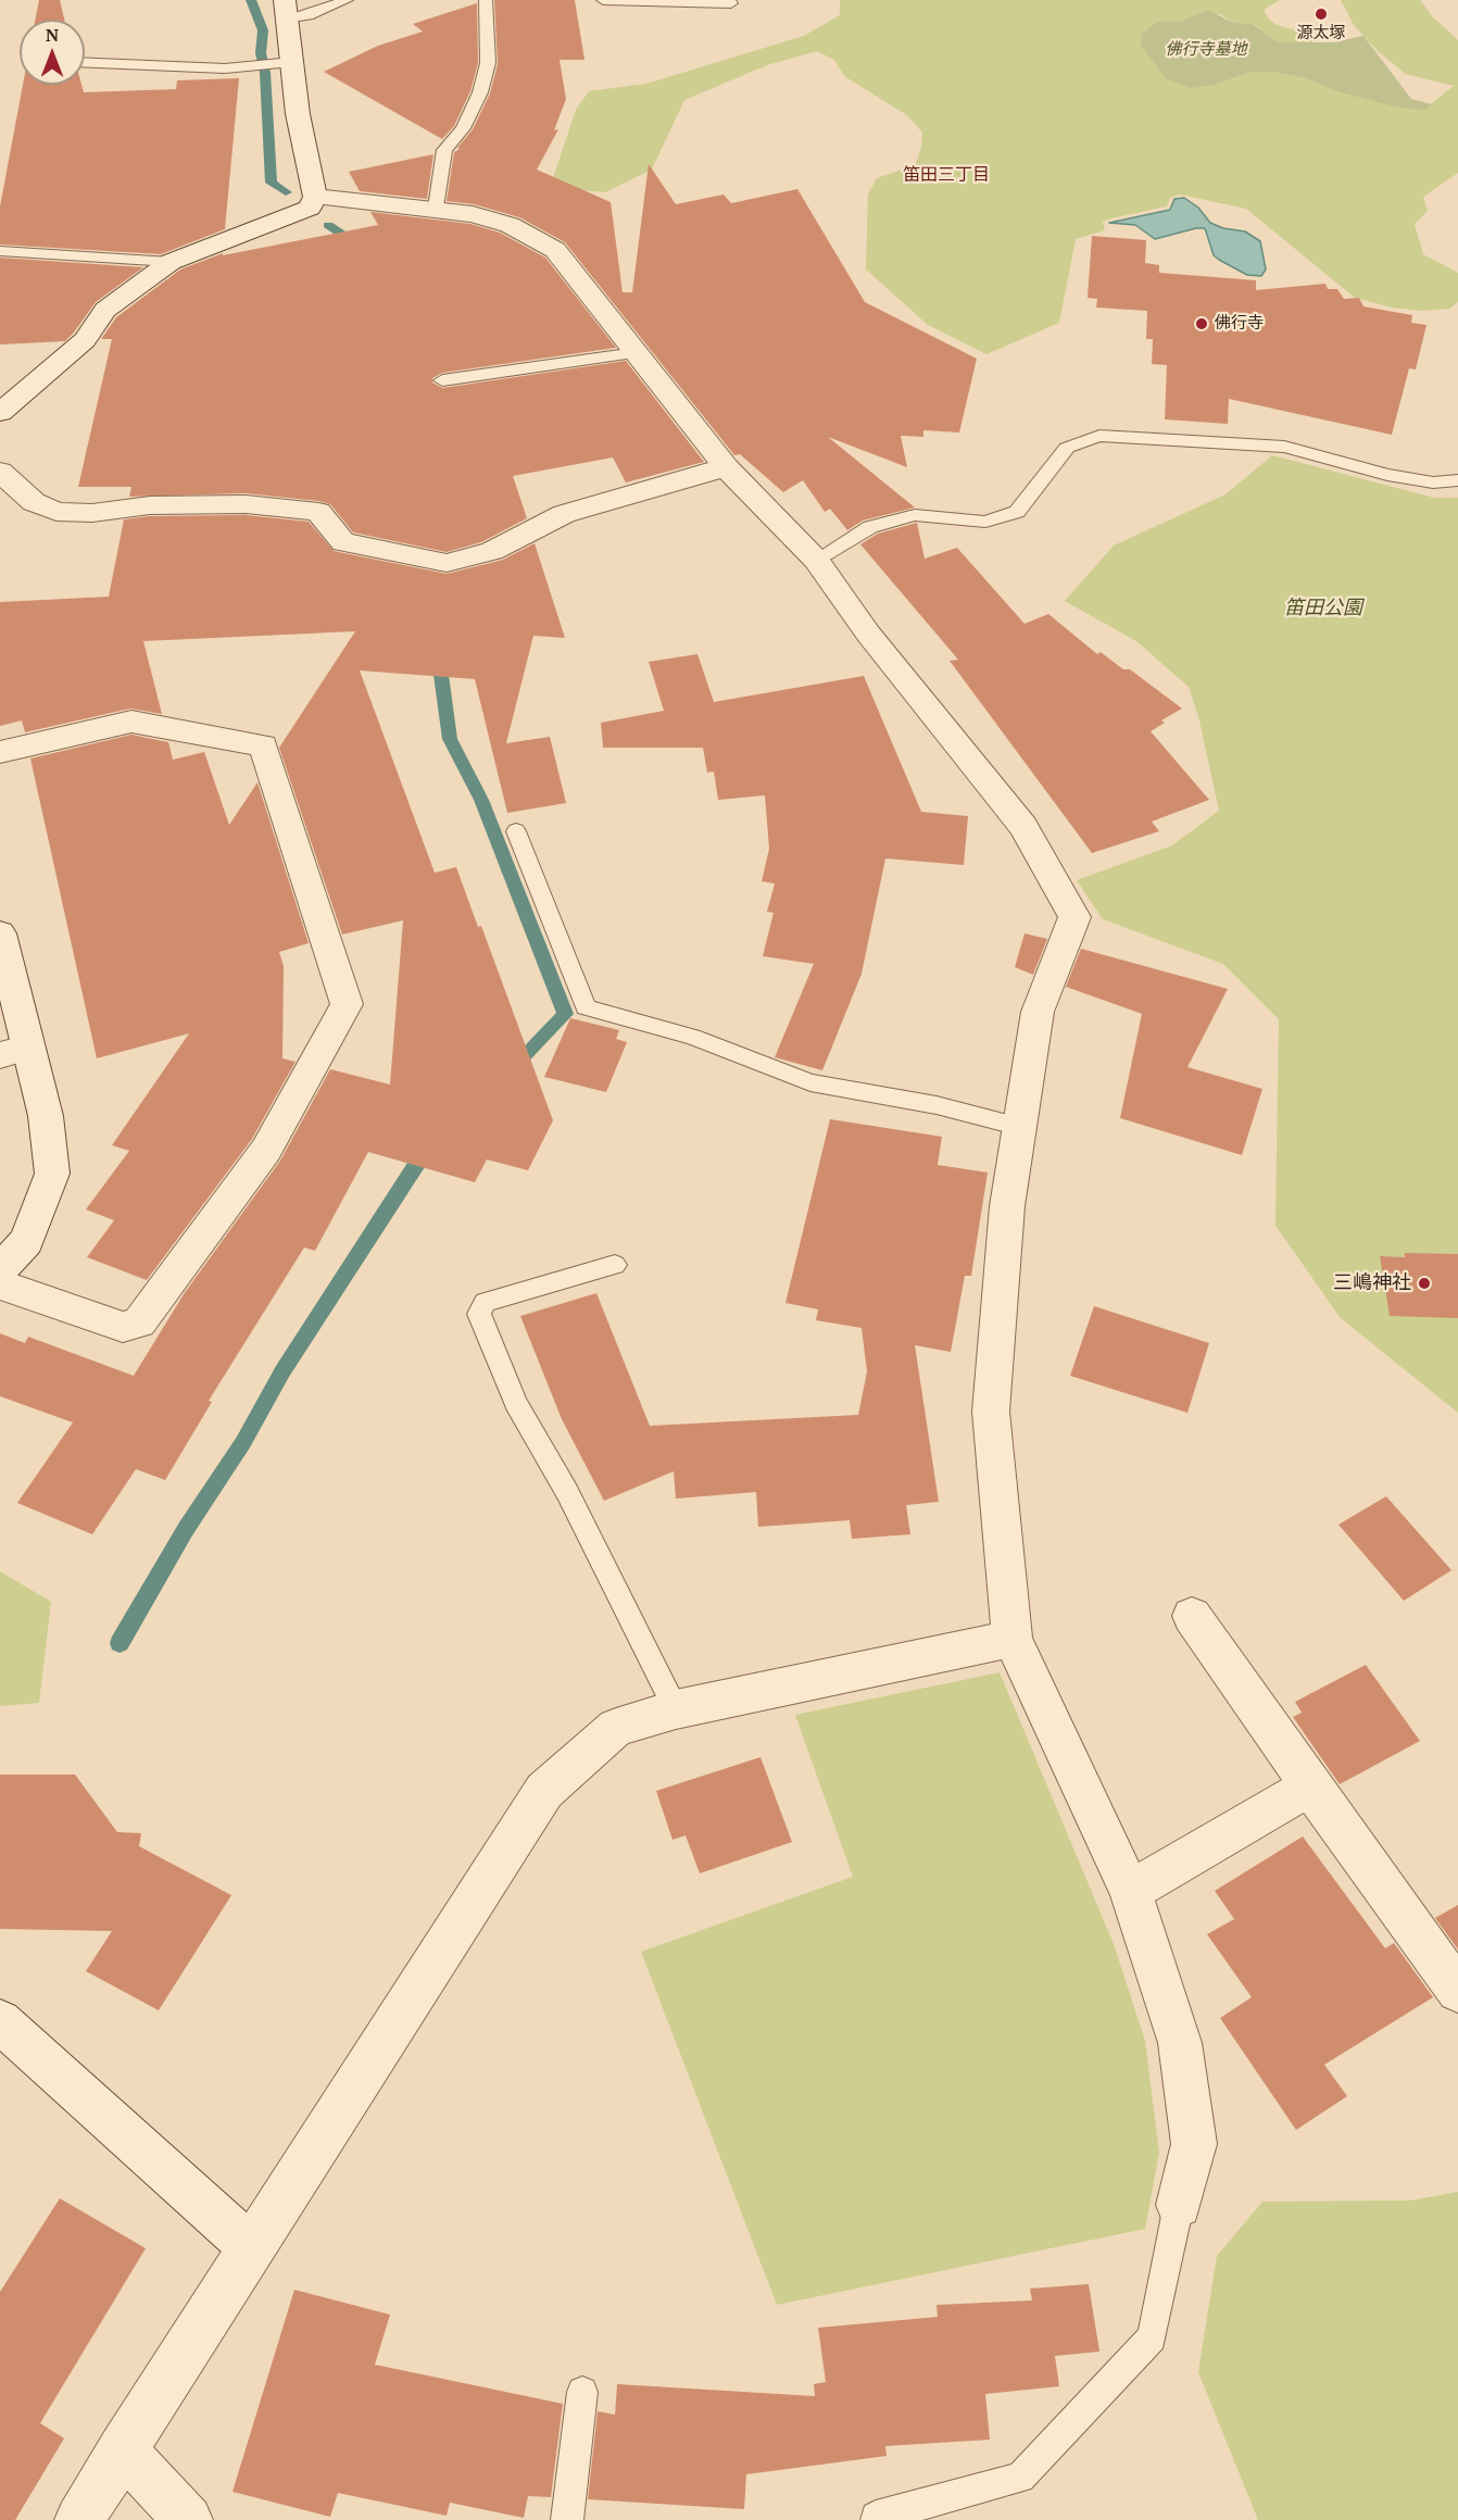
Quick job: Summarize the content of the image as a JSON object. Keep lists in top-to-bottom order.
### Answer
{
  "districts": ["笛田三丁目"],
  "parks": ["佛行寺墓地", "笛田公園"],
  "places": ["源太塚", "佛行寺", "三嶋神社"],
  "north": "top"
}
